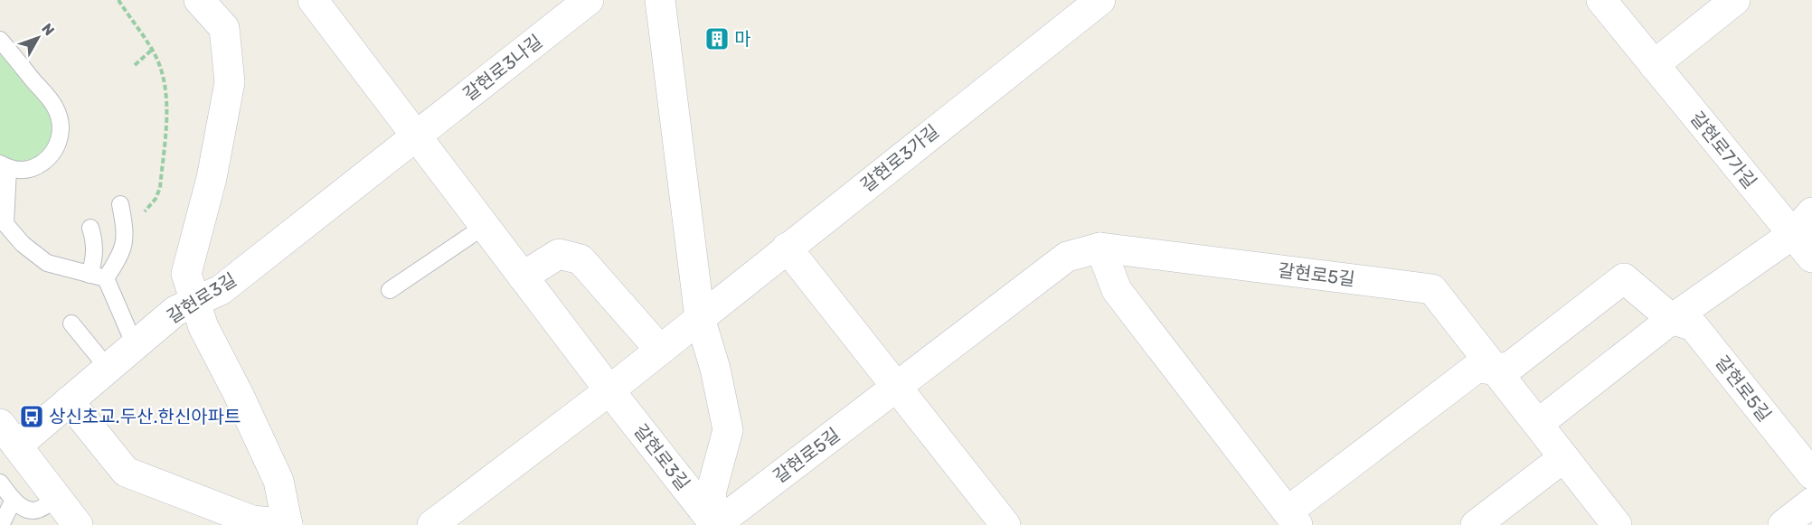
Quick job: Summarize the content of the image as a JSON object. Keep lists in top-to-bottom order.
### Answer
{
  "streets": {
    "street": [
      "갈현로3나길",
      "갈현로7가길",
      "갈현로3가길",
      "갈현로5길",
      "갈현로3길"
    ]
  },
  "crossings": [
    ["갈현로3나길", "갈현로3길"],
    ["갈현로3가길", "갈현로3길"],
    ["갈현로5길", "갈현로3길"]
  ],
  "places": {
    "building": ["마"],
    "bus stop": ["상신초교.두산.한신아파트"]
  },
  "north": "top right"
}
